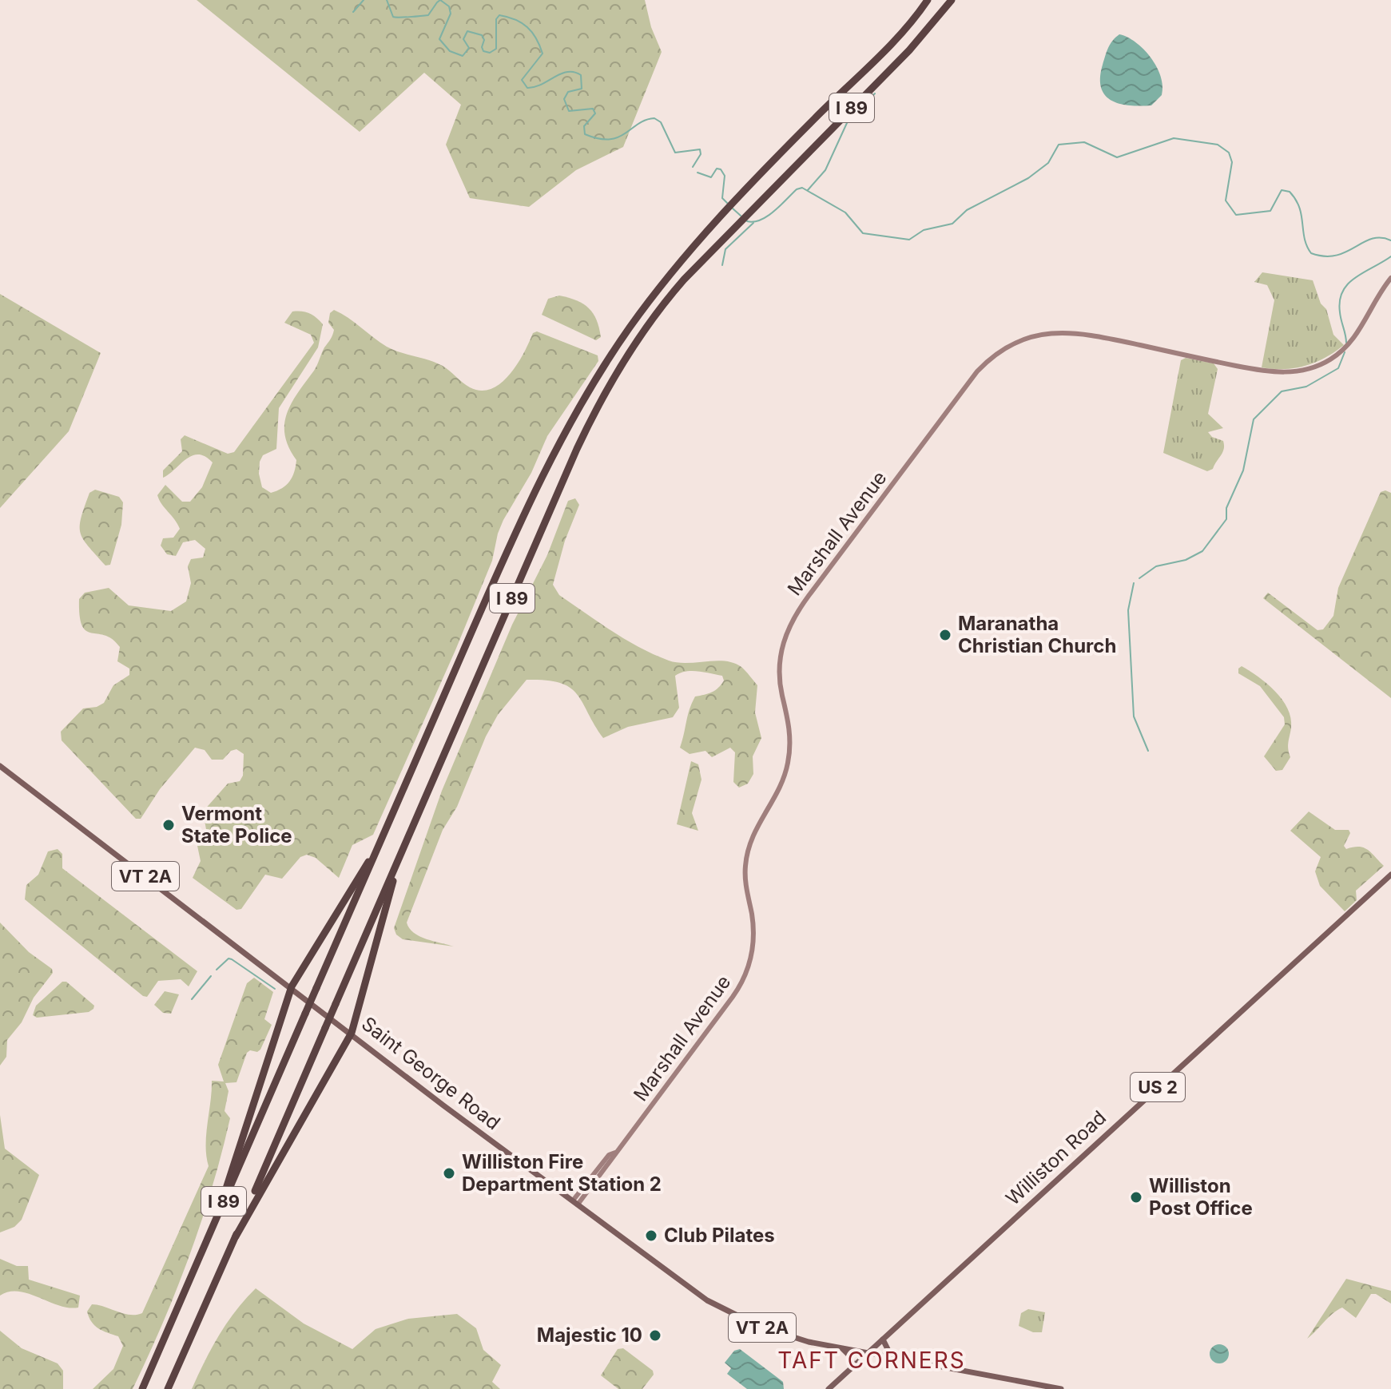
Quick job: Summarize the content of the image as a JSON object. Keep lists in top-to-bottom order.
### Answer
{
  "streets": {
    "highway": ["I 89"],
    "main road": [
      "Marshall Avenue",
      "VT 2A",
      "Saint George Road",
      "US 2",
      "Williston Road"
    ]
  },
  "crossings": [
    ["Marshall Avenue", "Saint George Road"],
    ["VT 2A", "Saint George Road"],
    ["VT 2A", "Williston Road"],
    ["Saint George Road", "Williston Road"]
  ],
  "districts": ["TAFT CORNERS"],
  "places": [
    "Maranatha Christian Church",
    "Vermont State Police",
    "Williston Fire Department Station 2",
    "Williston Post Office",
    "Club Pilates",
    "Majestic 10"
  ]
}
